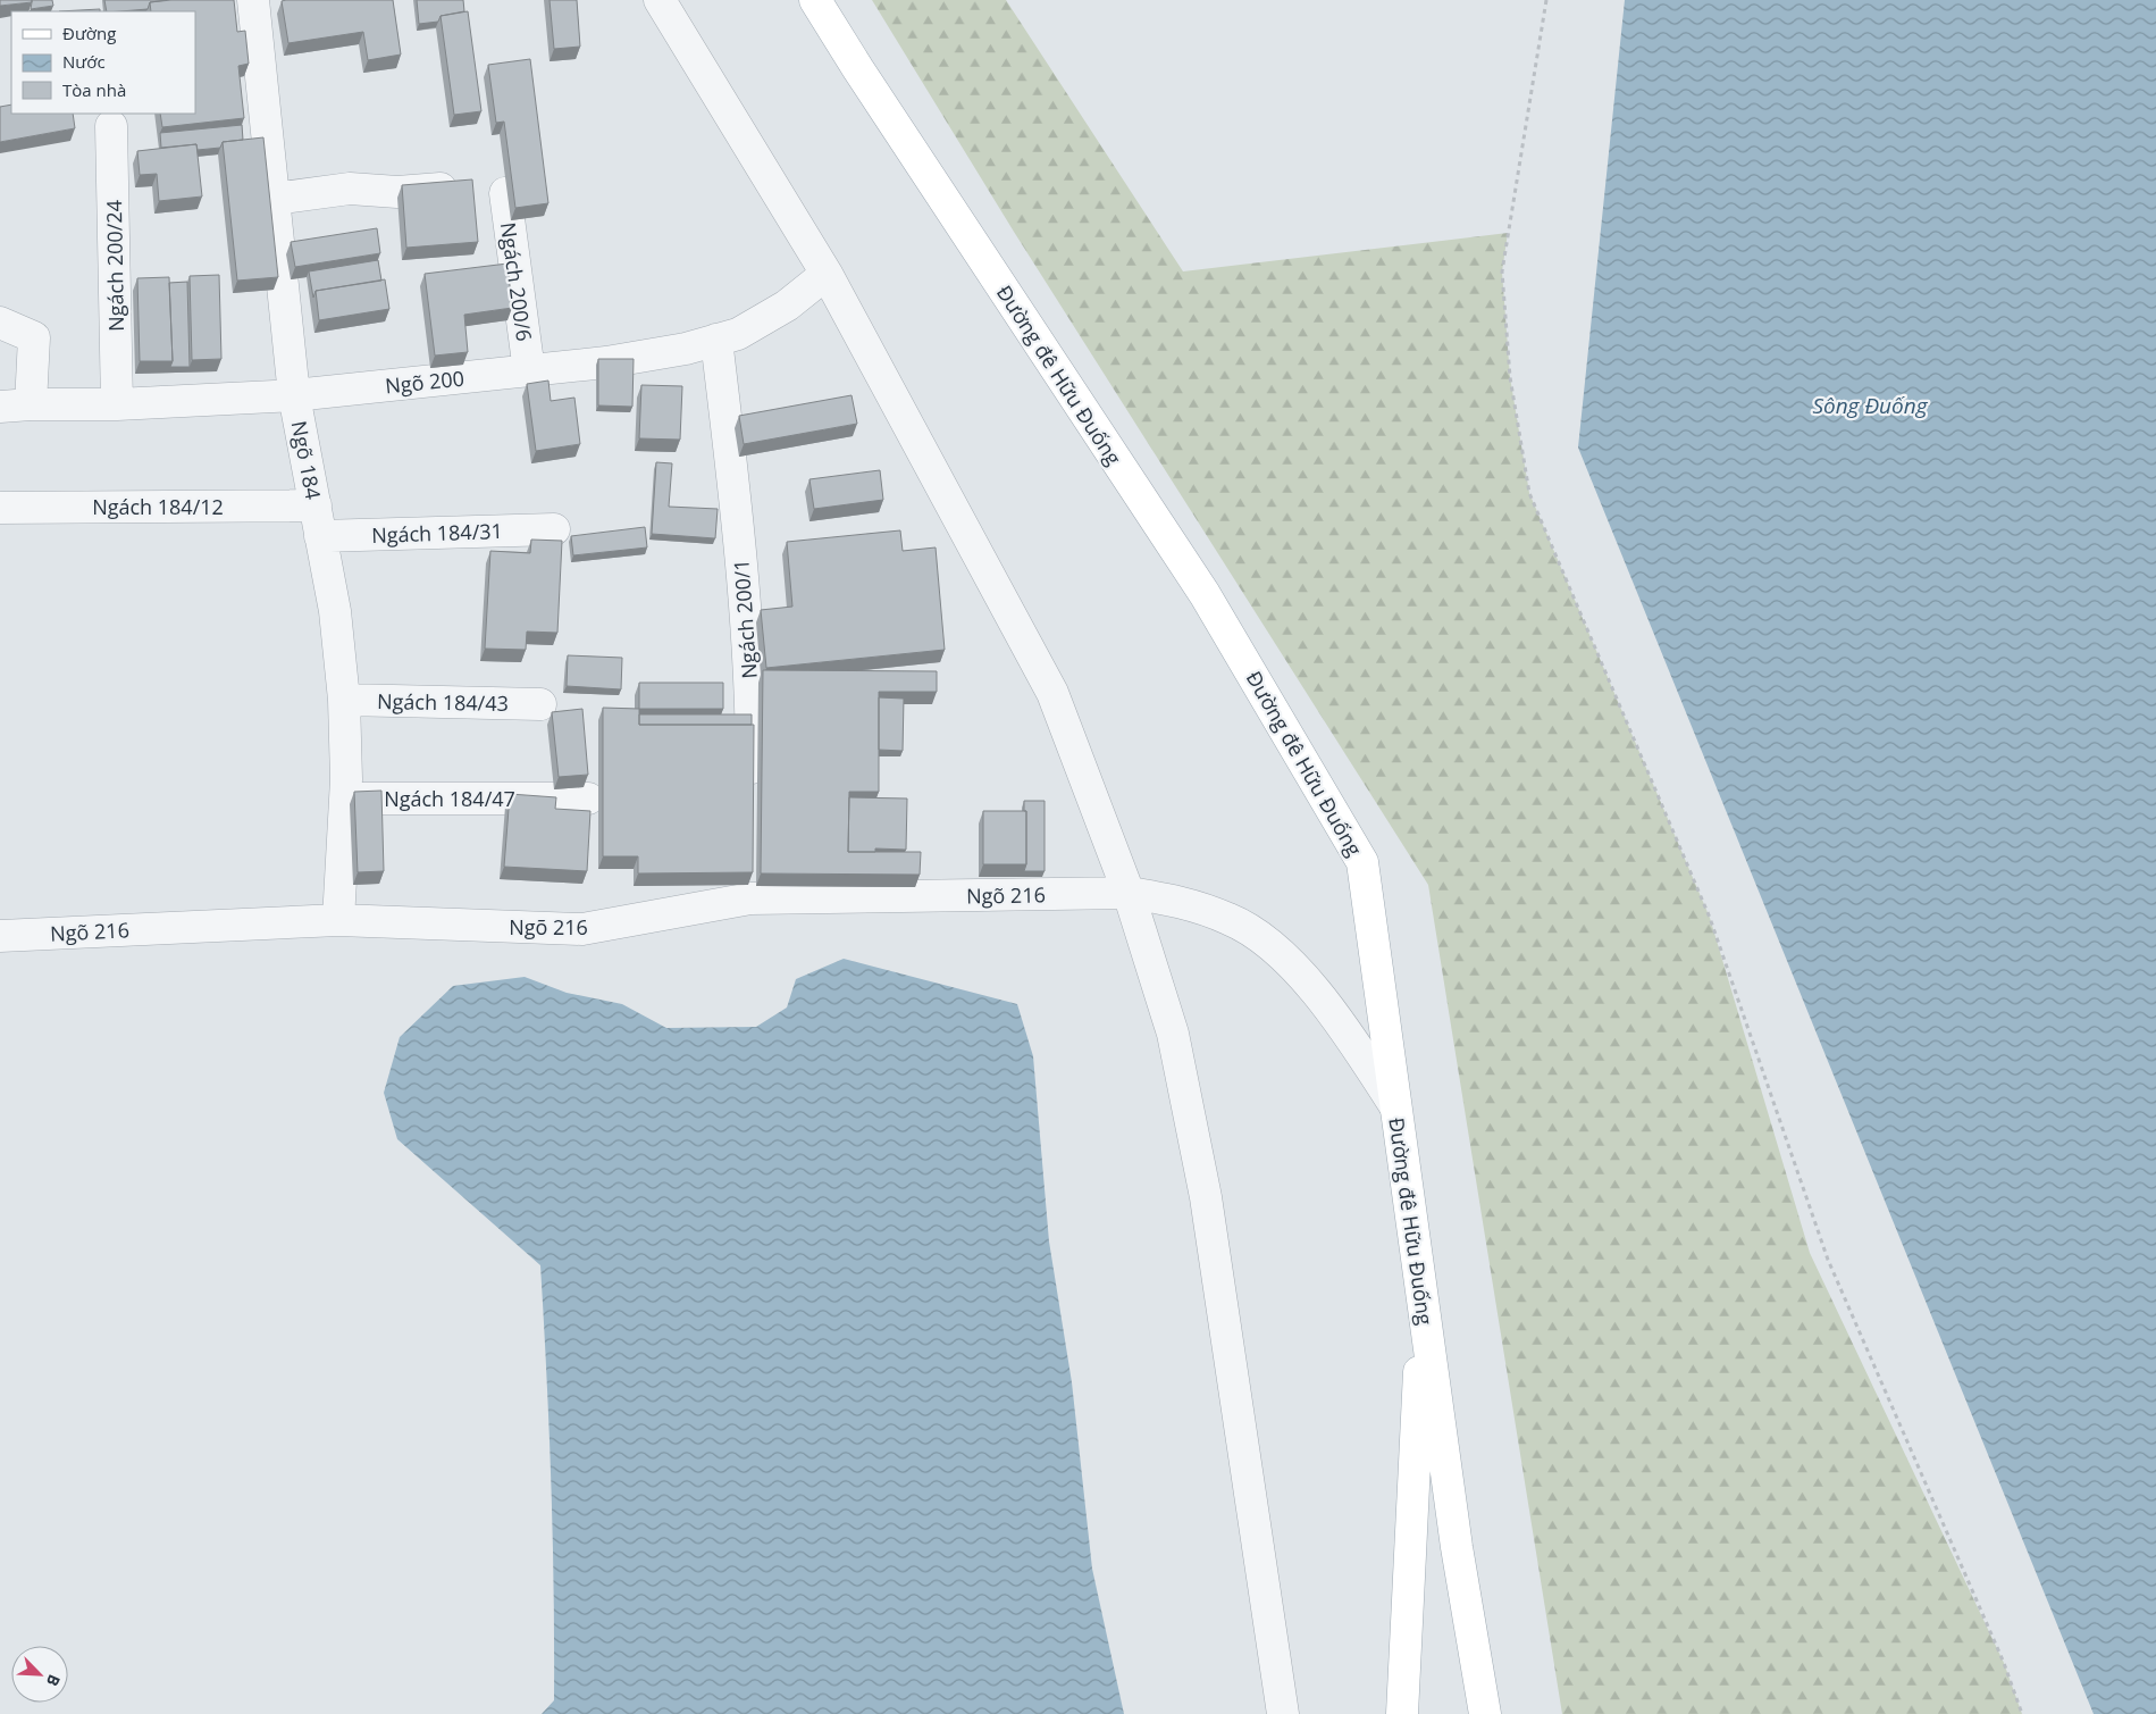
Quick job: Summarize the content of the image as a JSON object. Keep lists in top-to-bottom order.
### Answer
{
  "streets": {
    "main road": ["Đường đê Hữu Đuống"],
    "street": [
      "Ngách 200/24",
      "Ngách 200/6",
      "Ngõ 200",
      "Ngõ 184",
      "Ngách 184/12",
      "Ngách 184/31",
      "Ngách 200/1",
      "Ngách 184/43",
      "Ngách 184/47",
      "Ngõ 216"
    ]
  },
  "crossings": [
    ["Ngách 200/24", "Ngõ 200"],
    ["Ngách 200/6", "Ngõ 200"],
    ["Đường đê Hữu Đuống", "Ngõ 216"],
    ["Ngõ 200", "Ngõ 184"],
    ["Ngõ 200", "Ngách 200/1"],
    ["Ngõ 184", "Ngách 184/12"],
    ["Ngõ 184", "Ngách 184/31"],
    ["Ngõ 184", "Ngách 184/43"],
    ["Ngõ 184", "Ngách 184/47"],
    ["Ngõ 184", "Ngõ 216"]
  ],
  "water": ["Sông Đuống"],
  "legend": ["Đường", "Nước", "Tòa nhà"],
  "north": "bottom right"
}
